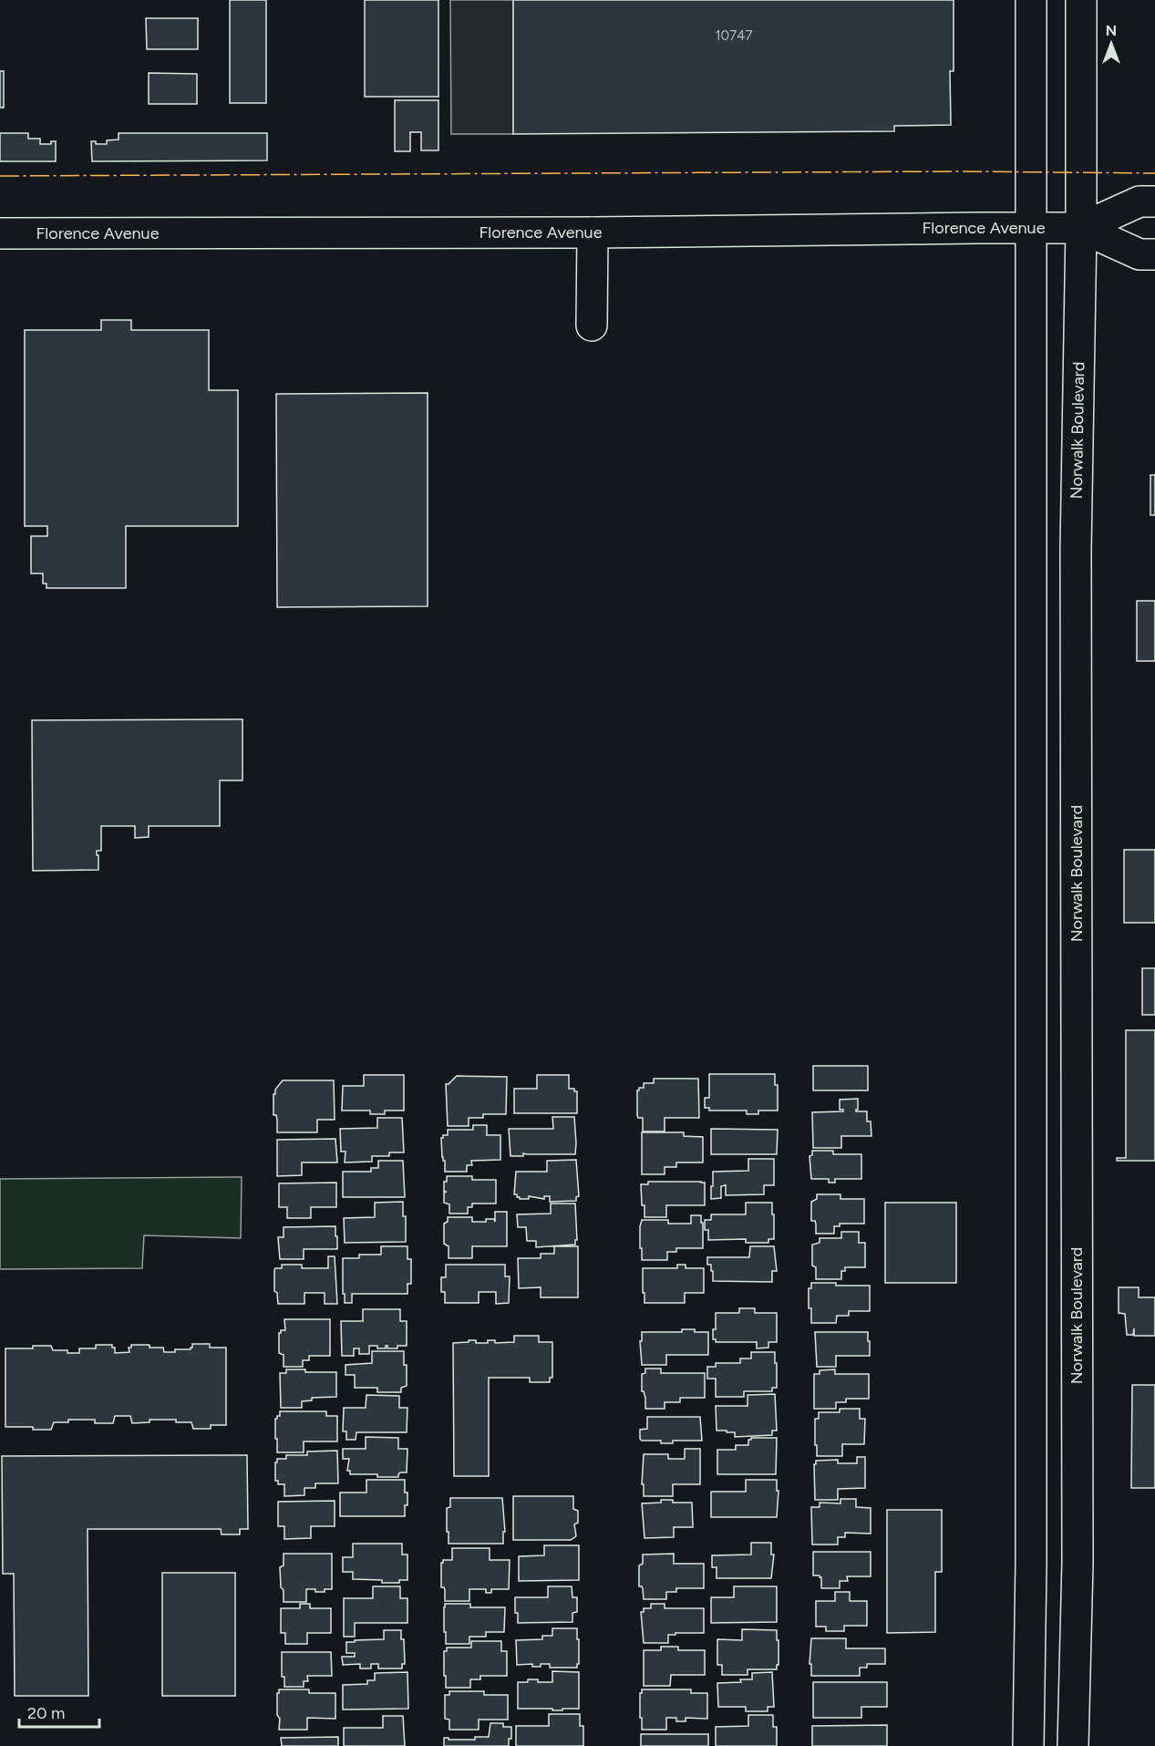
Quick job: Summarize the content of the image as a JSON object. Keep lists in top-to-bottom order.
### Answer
{
  "streets": {
    "main road": ["Florence Avenue", "Norwalk Boulevard"]
  },
  "crossings": [
    ["Florence Avenue", "Norwalk Boulevard"]
  ],
  "house_numbers": ["10747"],
  "scale_bar": "20 m",
  "north": "top"
}
